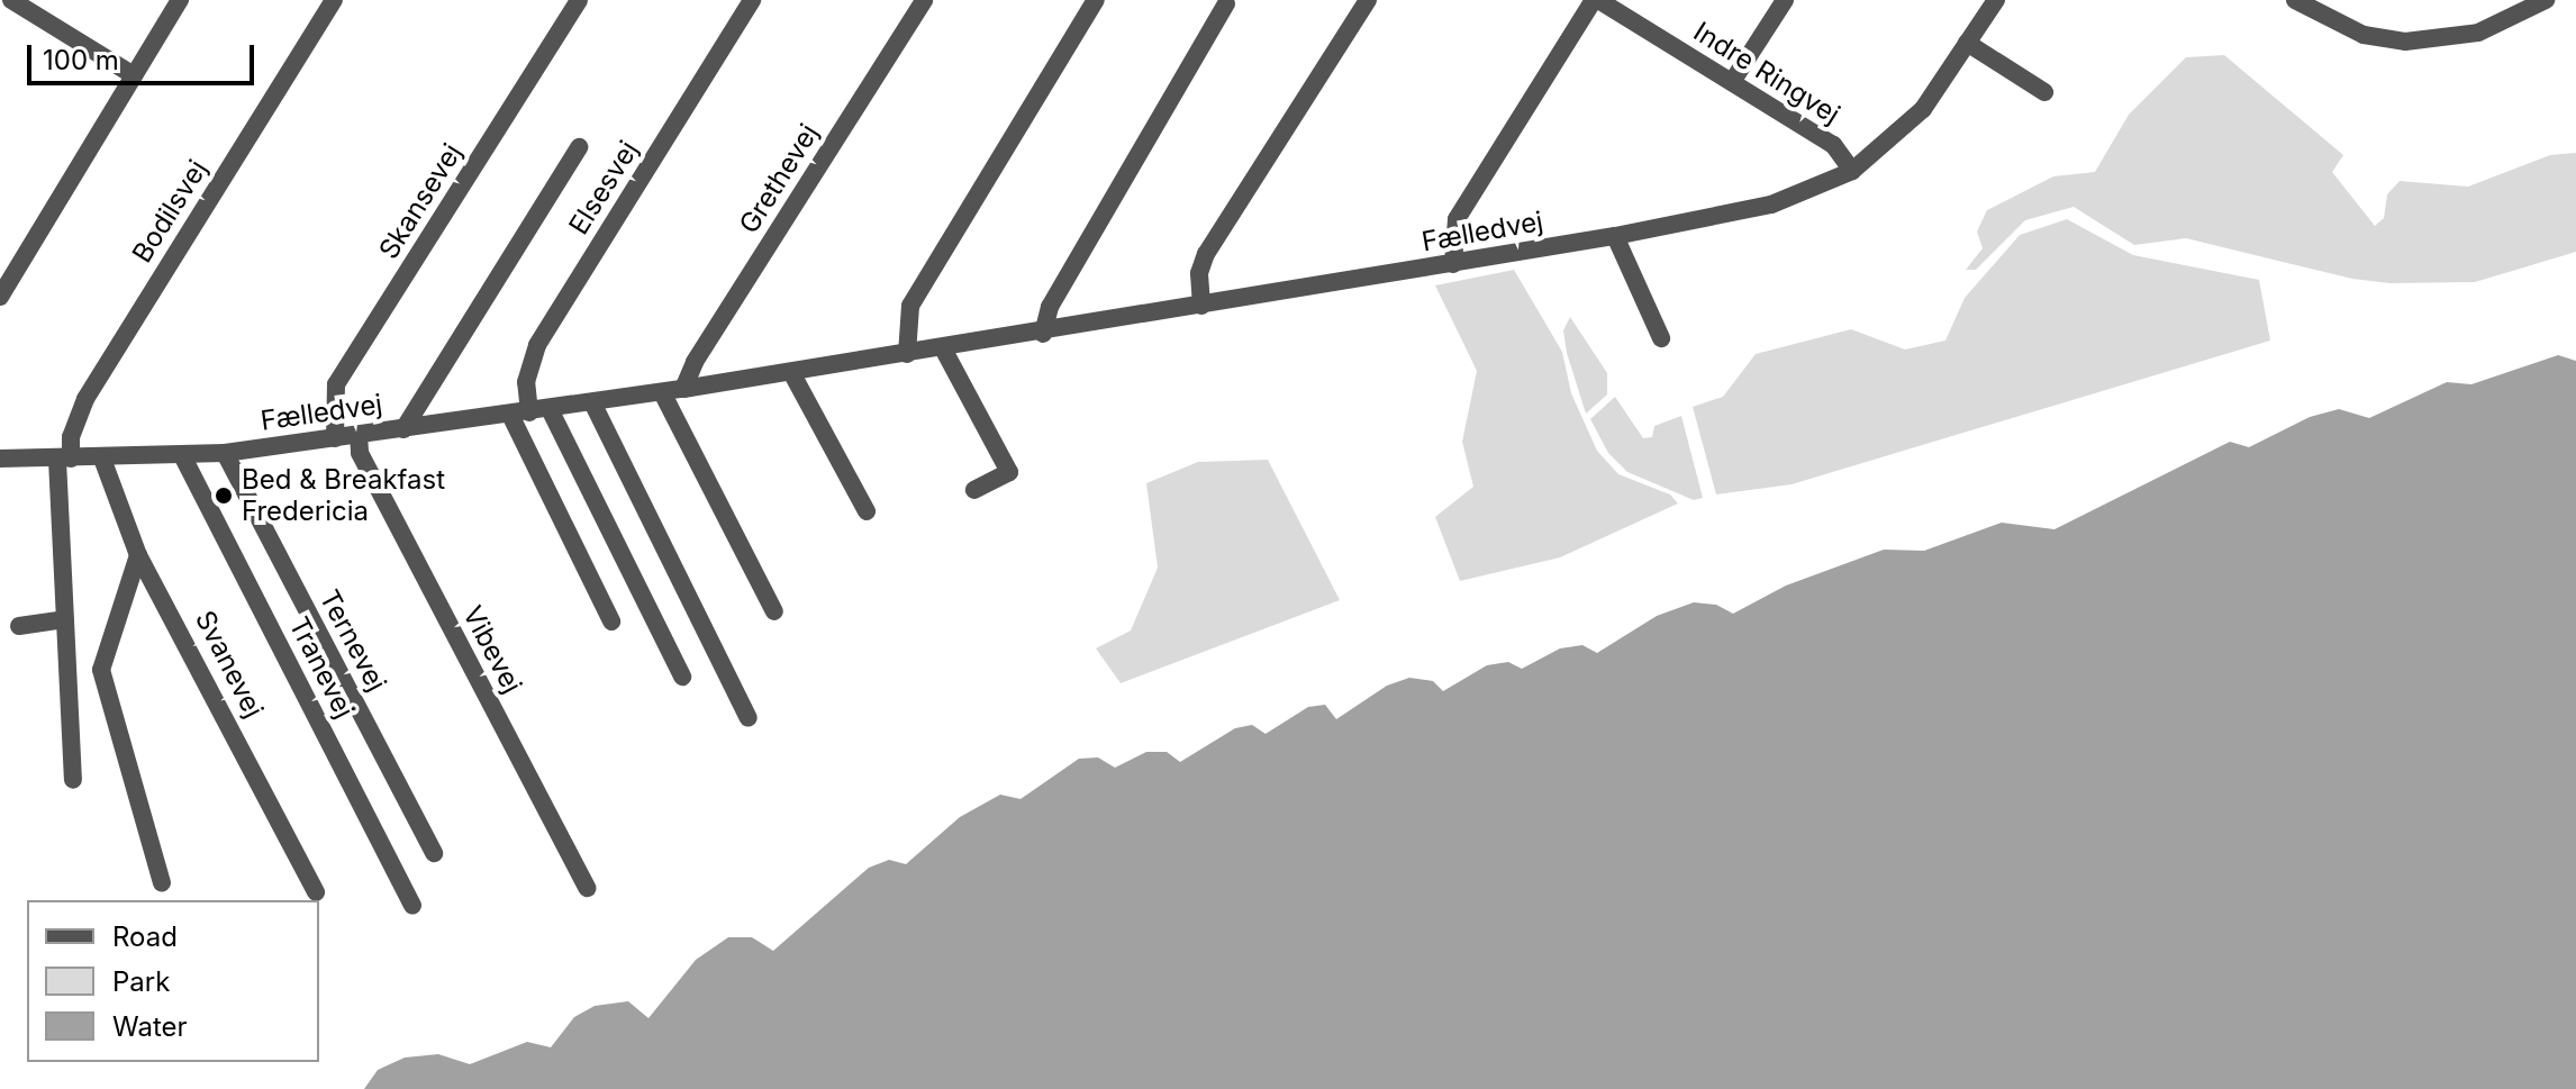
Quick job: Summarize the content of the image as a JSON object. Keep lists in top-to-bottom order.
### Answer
{
  "streets": {
    "street": [
      "Indre Ringvej",
      "Grethevej",
      "Elsesvej",
      "Skansevej",
      "Bodilsvej",
      "Fælledvej",
      "Ternevej",
      "Vibevej",
      "Svanevej",
      "Tranevej"
    ]
  },
  "crossings": [
    ["Indre Ringvej", "Fælledvej"],
    ["Grethevej", "Fælledvej"],
    ["Elsesvej", "Fælledvej"],
    ["Skansevej", "Fælledvej"],
    ["Bodilsvej", "Fælledvej"],
    ["Fælledvej", "Ternevej"],
    ["Fælledvej", "Vibevej"],
    ["Fælledvej", "Svanevej"],
    ["Fælledvej", "Tranevej"]
  ],
  "places": ["Bed & Breakfast Fredericia"],
  "legend": ["Road", "Park", "Water"],
  "scale_bar": "100 m"
}
